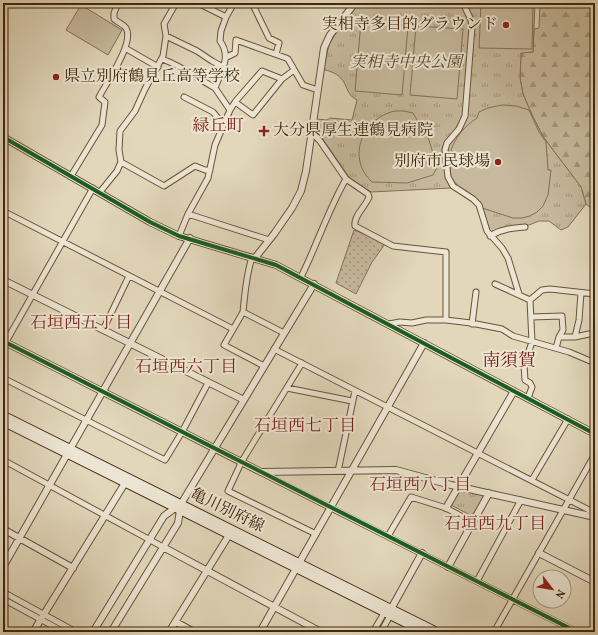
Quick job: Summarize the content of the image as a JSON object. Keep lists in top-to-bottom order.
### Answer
{
  "streets": {
    "main road": ["亀川別府線"]
  },
  "districts": [
    "緑丘町",
    "石垣西五丁目",
    "南須賀",
    "石垣西六丁目",
    "石垣西七丁目",
    "石垣西八丁目",
    "石垣西九丁目"
  ],
  "parks": ["実相寺中央公園"],
  "places": {
    "other": ["実相寺多目的グラウンド", "県立別府鶴見丘高等学校", "別府市民球場"],
    "health": ["大分県厚生連鶴見病院"]
  },
  "north": "bottom right"
}
